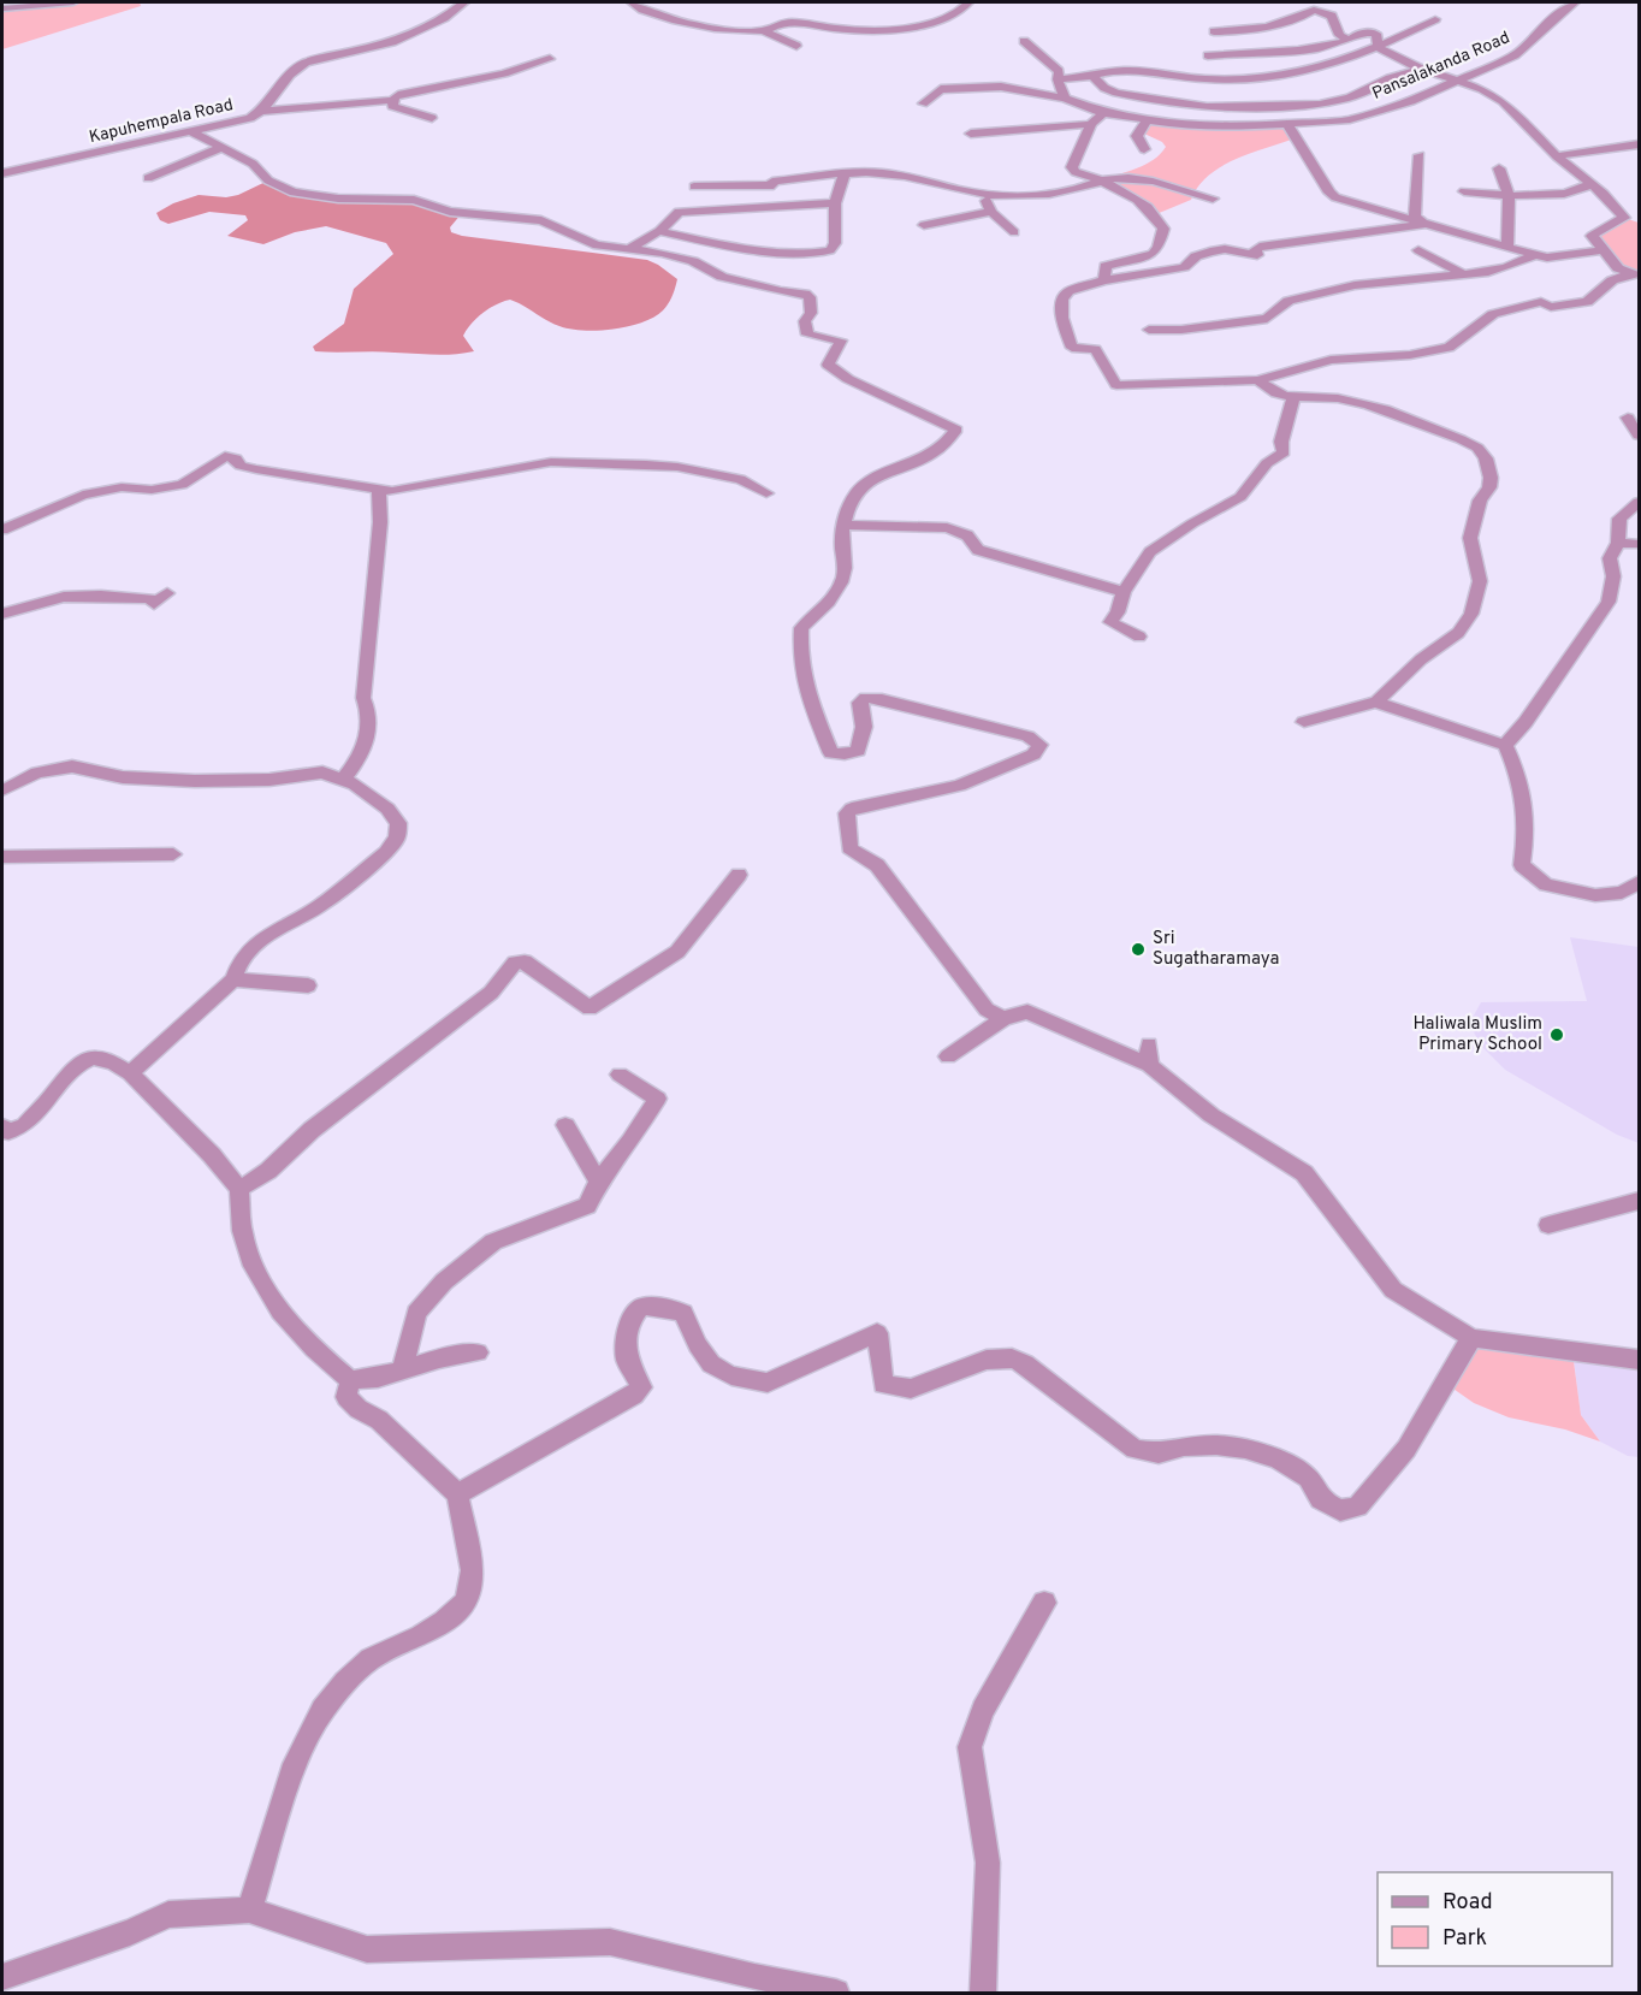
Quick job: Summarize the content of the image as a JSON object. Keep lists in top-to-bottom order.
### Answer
{
  "streets": {
    "street": ["Pansalakanda Road", "Kapuhempala Road"]
  },
  "places": ["Sri Sugatharamaya", "Haliwala Muslim Primary School"],
  "legend": ["Road", "Park"]
}
